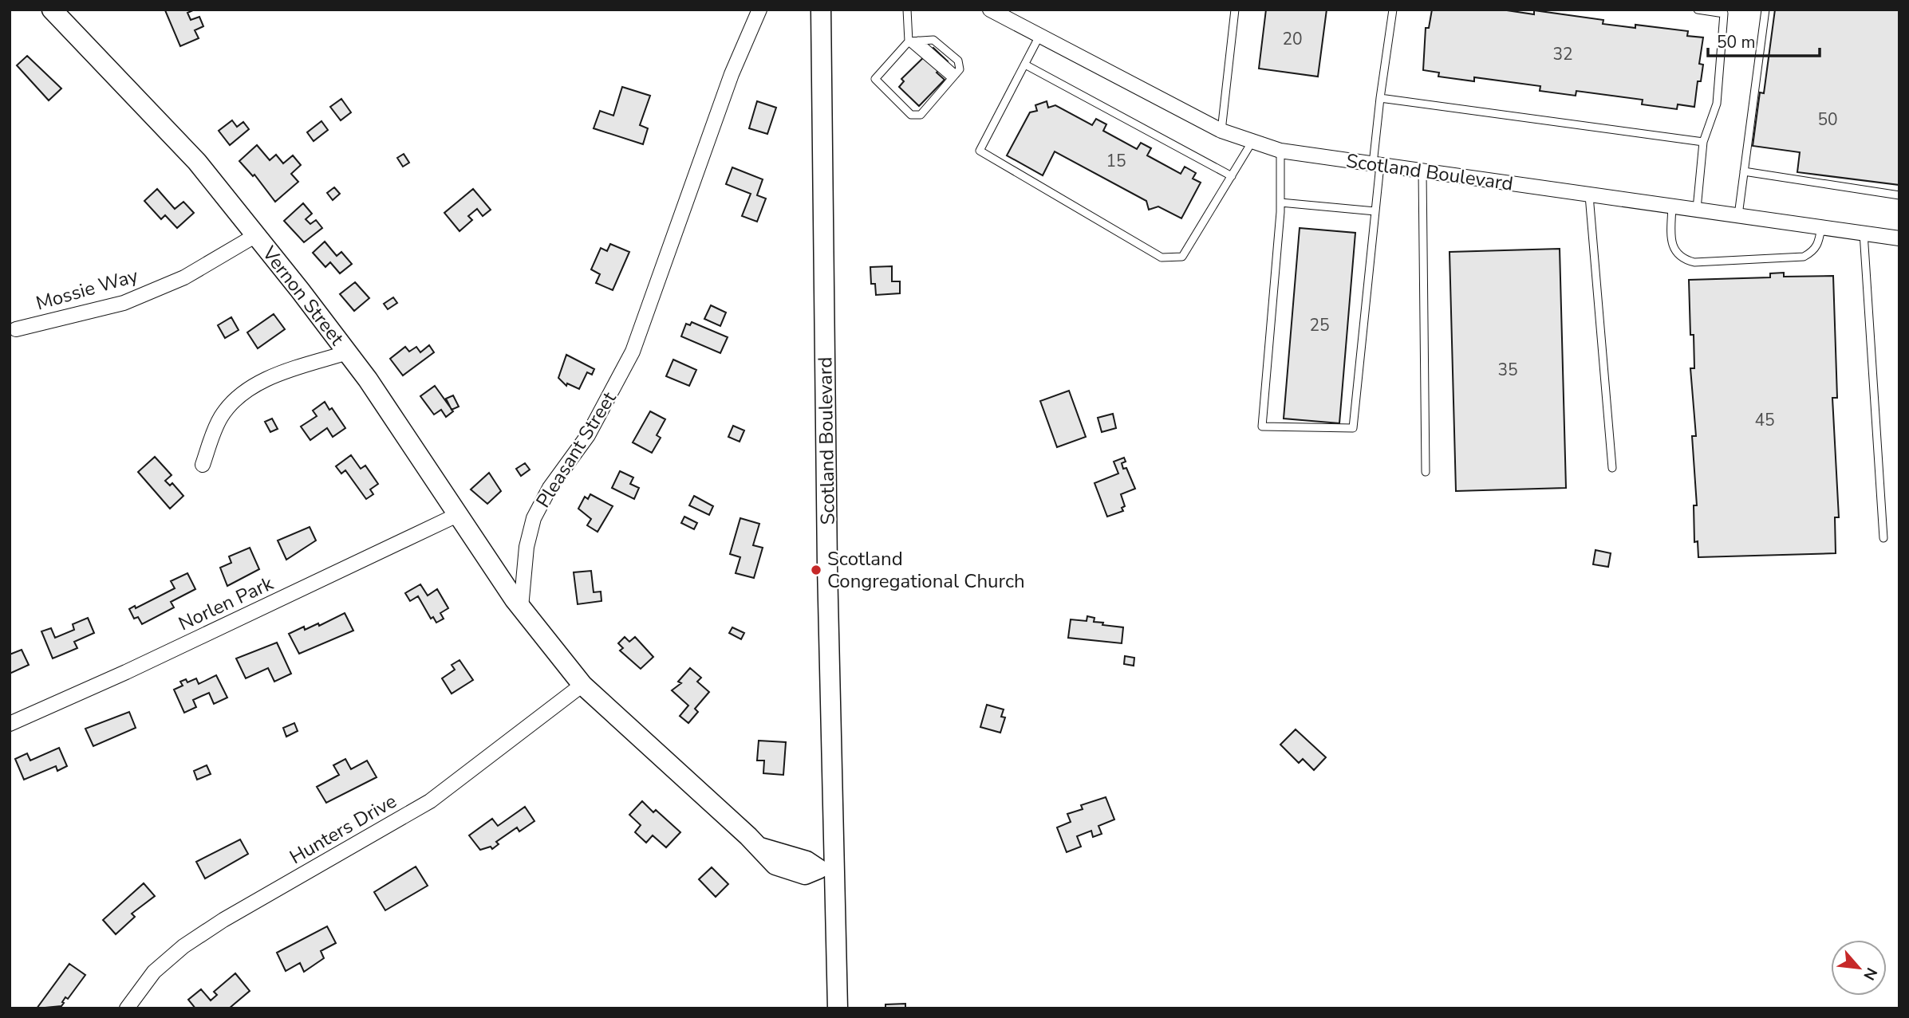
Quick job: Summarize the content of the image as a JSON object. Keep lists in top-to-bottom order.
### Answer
{
  "streets": {
    "main road": ["Scotland Boulevard", "Vernon Street"],
    "street": [
      "Mossie Way",
      "Pleasant Street",
      "Norlen Park",
      "Hunters Drive"
    ]
  },
  "crossings": [
    ["Mossie Way", "Vernon Street"],
    ["Vernon Street", "Pleasant Street"],
    ["Vernon Street", "Norlen Park"]
  ],
  "places": ["Scotland Congregational Church"],
  "house_numbers": [
    "20",
    "32",
    "50",
    "15",
    "25",
    "35",
    "45"
  ],
  "scale_bar": "50 m",
  "north": "bottom right"
}
